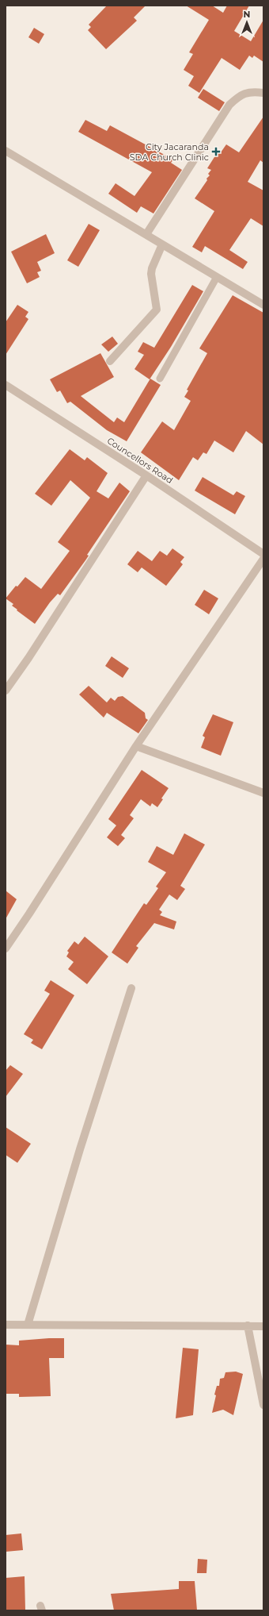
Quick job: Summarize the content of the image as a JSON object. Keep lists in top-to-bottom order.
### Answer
{
  "streets": {
    "street": ["Councellors Road"]
  },
  "places": {
    "health": ["City Jacaranda SDA Church Clinic"]
  },
  "north": "top"
}
